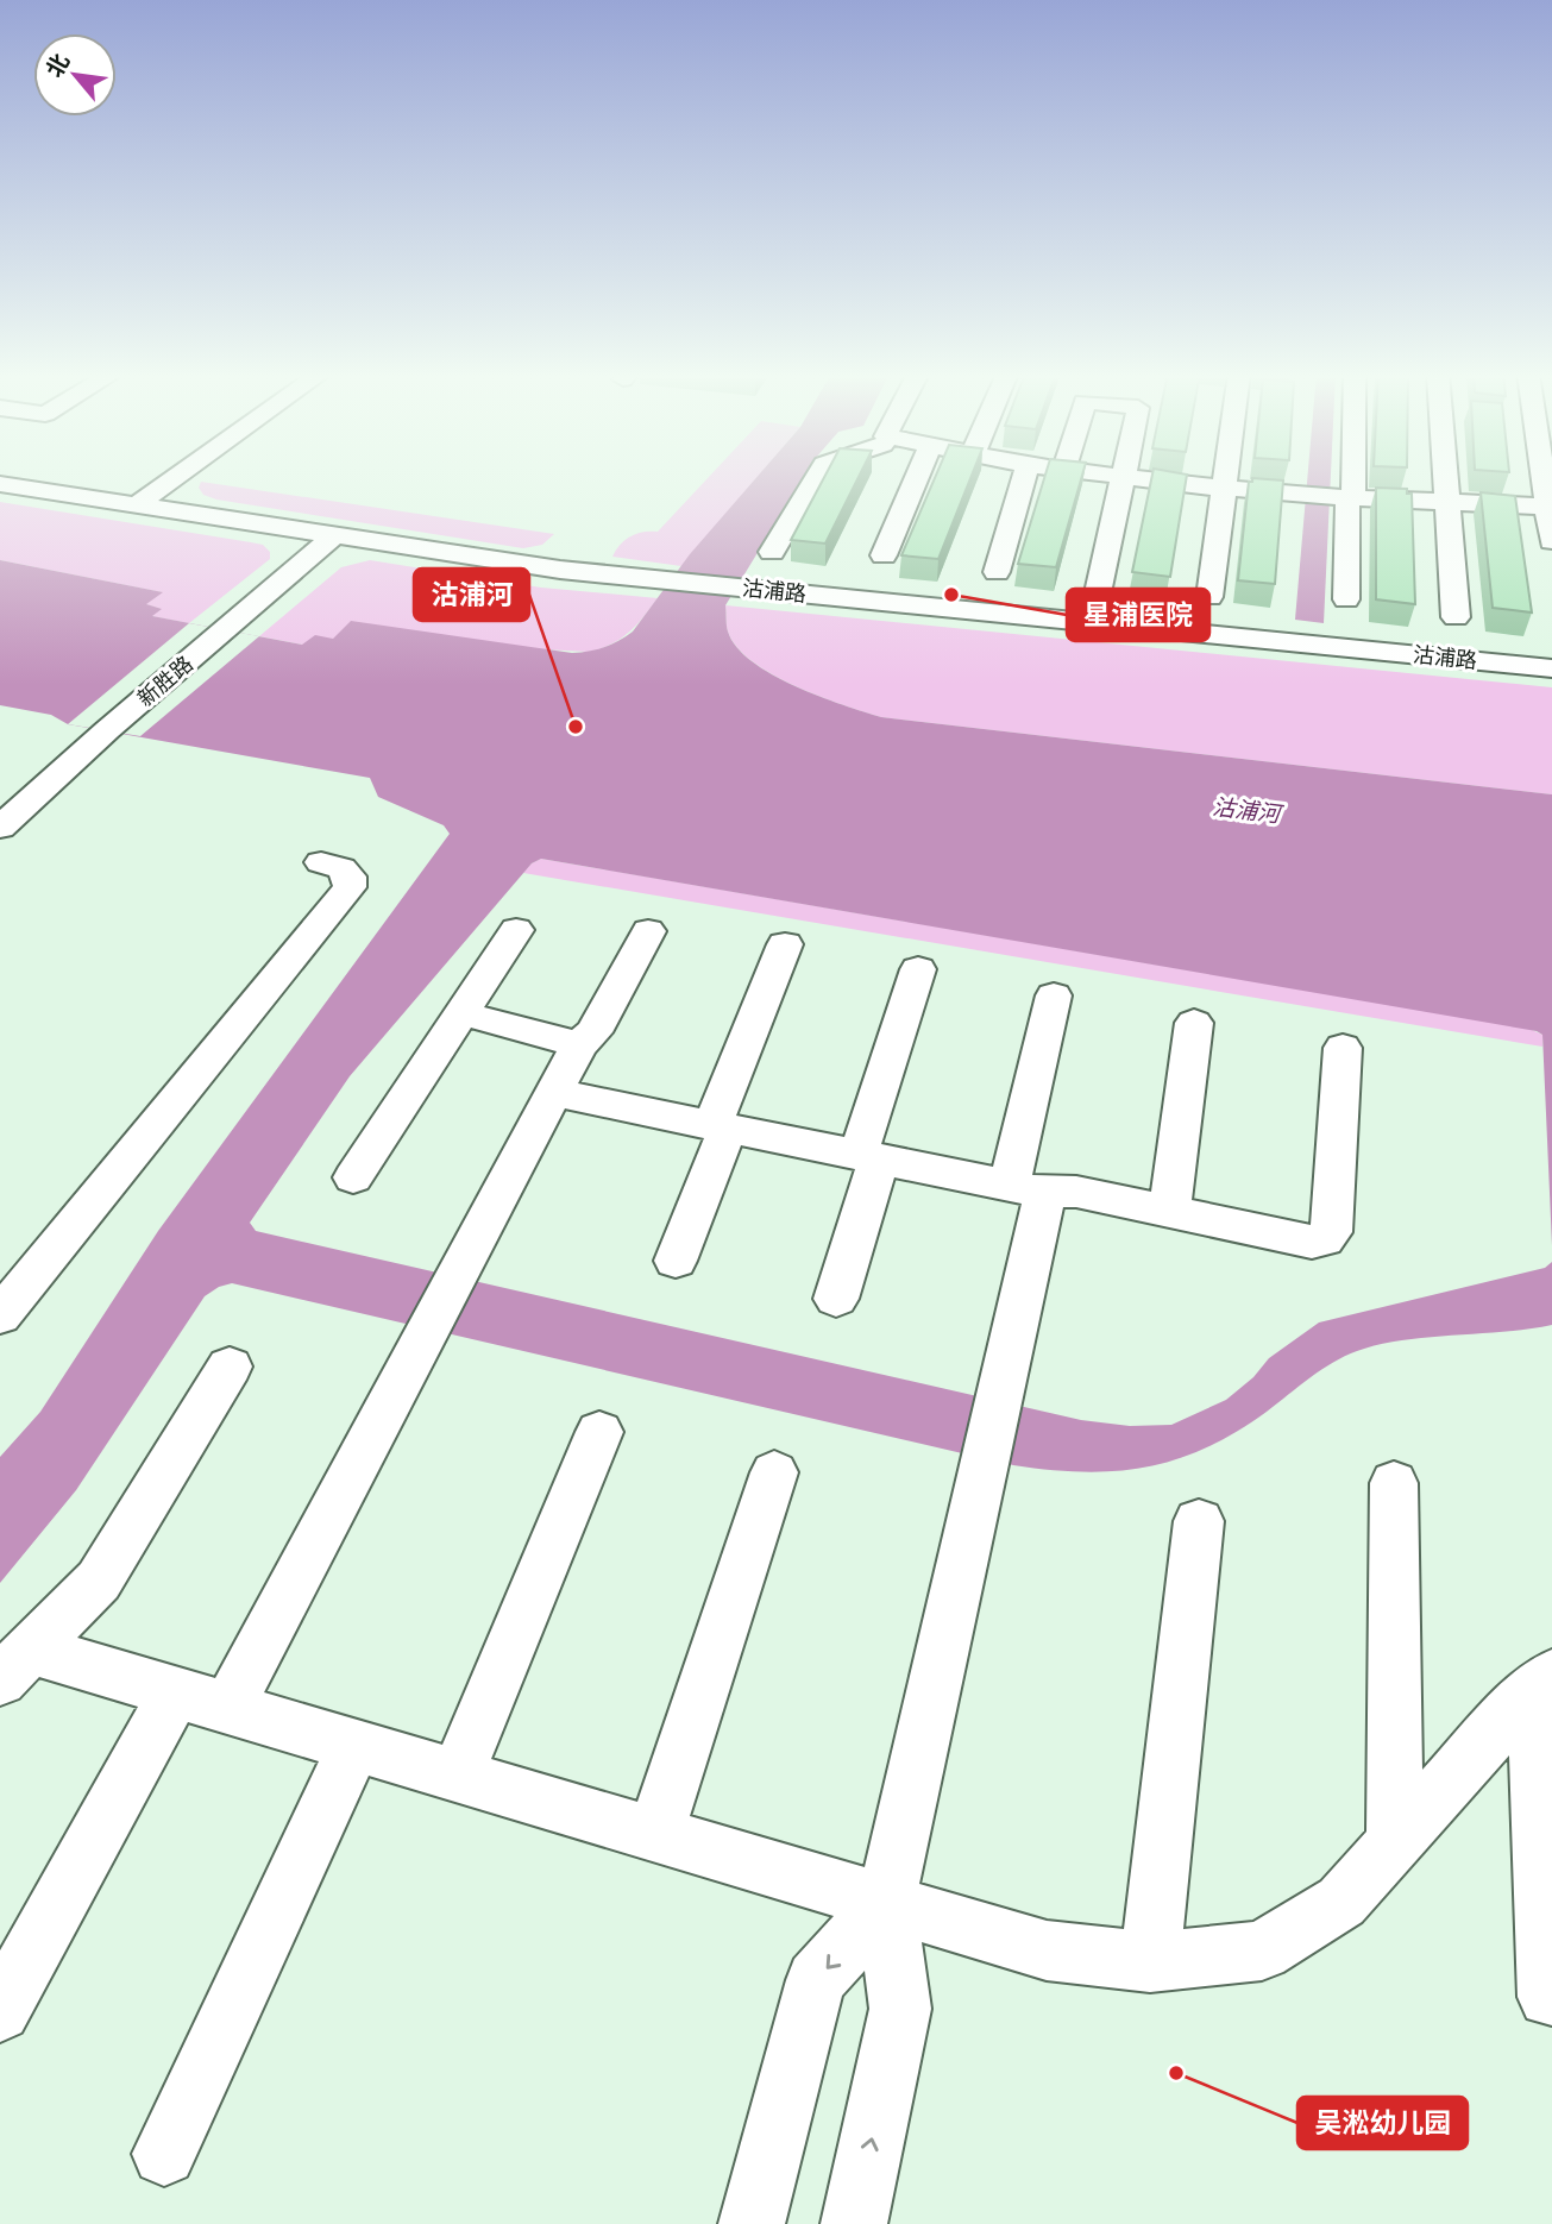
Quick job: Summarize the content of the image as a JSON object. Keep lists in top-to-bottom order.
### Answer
{
  "streets": {
    "street": ["沽浦路", "新胜路"]
  },
  "crossings": [
    ["沽浦路", "新胜路"]
  ],
  "water": ["沽浦河"],
  "places": ["星浦医院", "沽浦河", "吴淞幼儿园"],
  "north": "top left"
}
